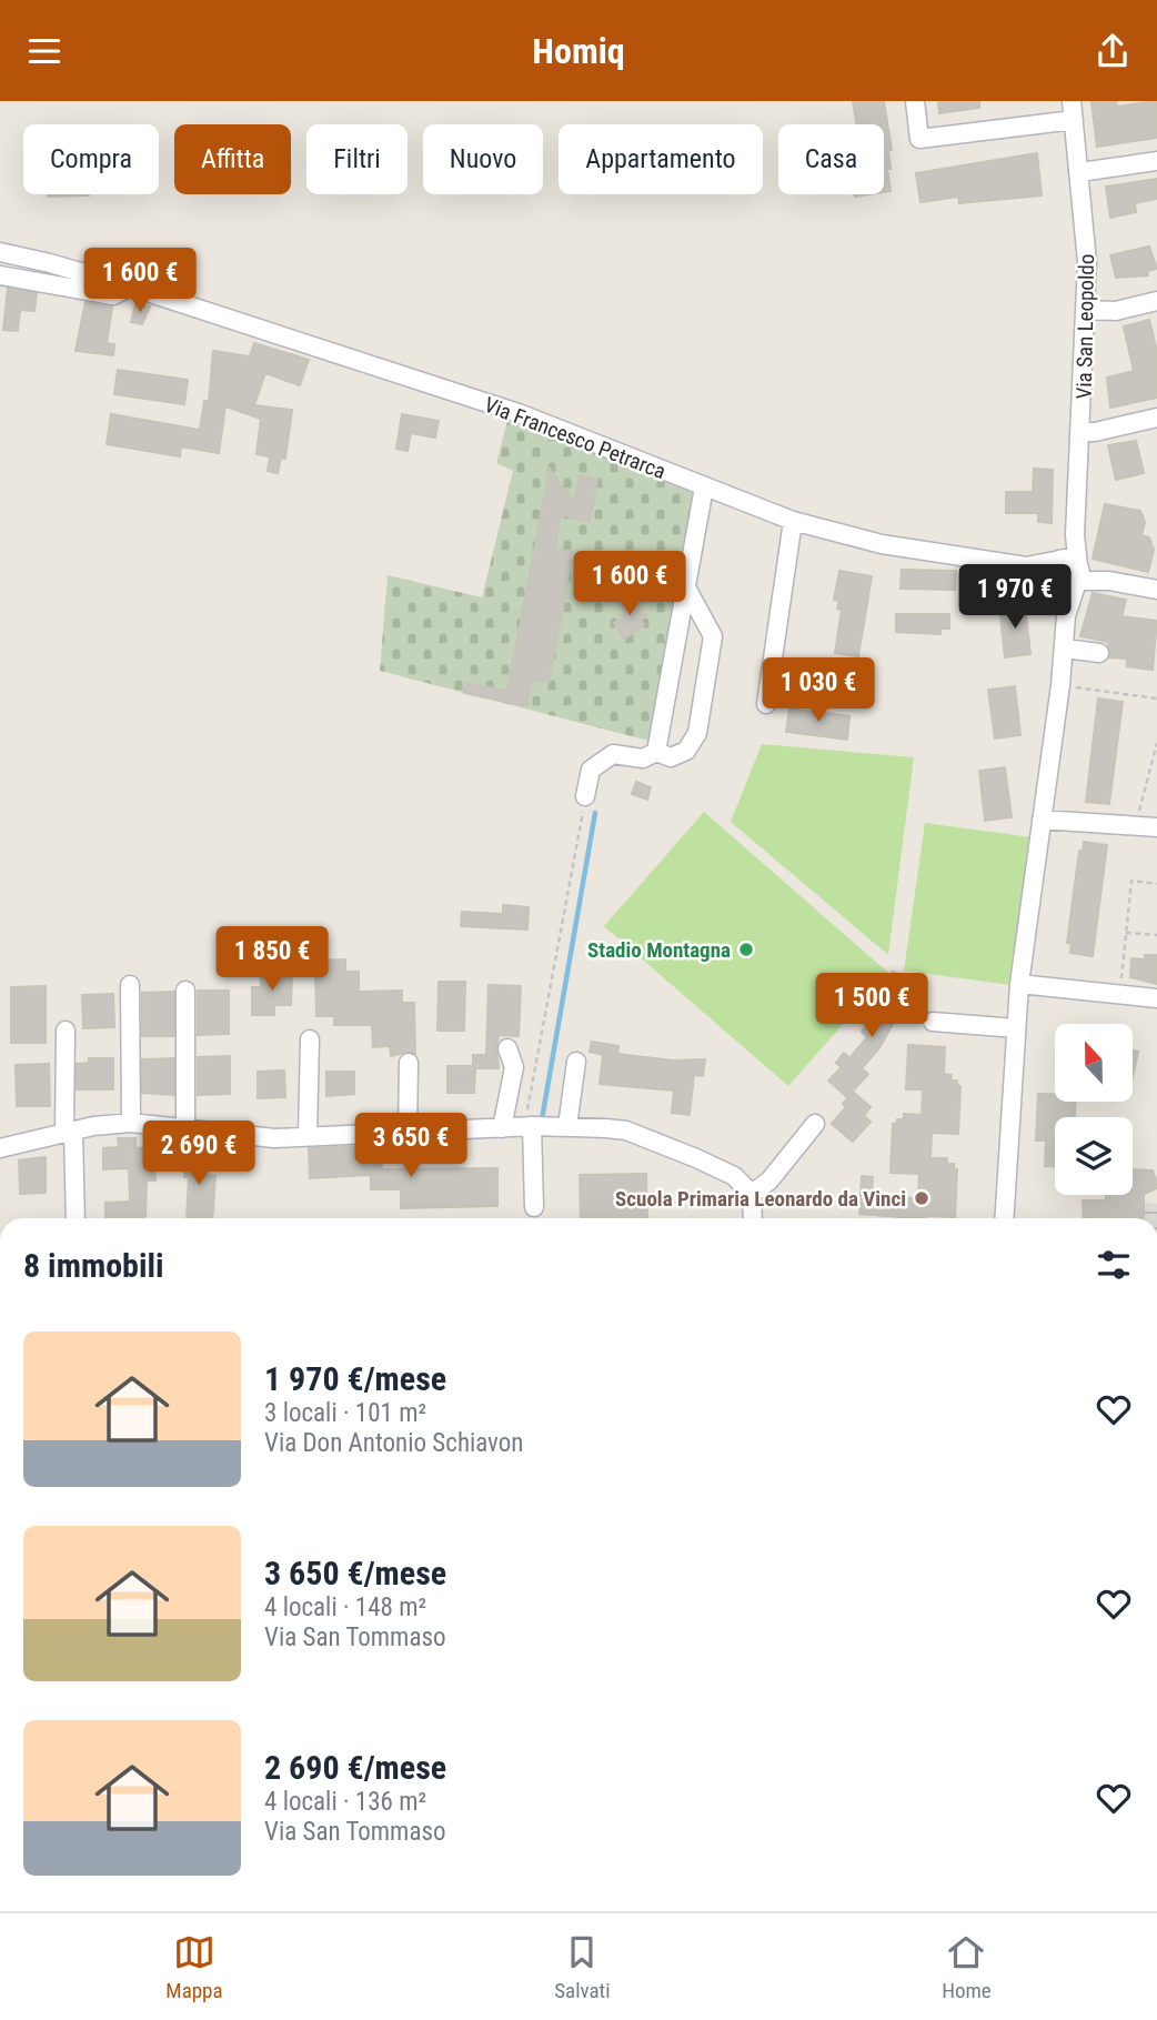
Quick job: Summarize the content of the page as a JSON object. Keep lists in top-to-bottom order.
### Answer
{
  "streets": {
    "street": ["Via San Leopoldo", "Via Francesco Petrarca"]
  },
  "crossings": [
    ["Via San Leopoldo", "Via Francesco Petrarca"]
  ],
  "places": ["Stadio Montagna", "Scuola Primaria Leonardo da Vinci"],
  "north": "top",
  "page": {
    "header": "Homiq",
    "chip": [
      "Compra",
      "Affitta",
      "Filtri",
      "Nuovo",
      "Appartamento",
      "Casa"
    ],
    "price": [
      "1 600 €",
      "1 600 €",
      "1 970 €",
      "1 030 €",
      "1 850 €",
      "1 500 €",
      "3 650 €",
      "2 690 €"
    ],
    "heading": "8 immobili",
    "list": [
      {
        "name": "1 970 €/mese",
        "note": "3 locali · 101 m² · Via Don Antonio Schiavon"
      },
      {
        "name": "3 650 €/mese",
        "note": "4 locali · 148 m² · Via San Tommaso"
      },
      {
        "name": "2 690 €/mese",
        "note": "4 locali · 136 m² · Via San Tommaso"
      }
    ],
    "tabs": ["Mappa", "Salvati", "Home"]
  }
}
